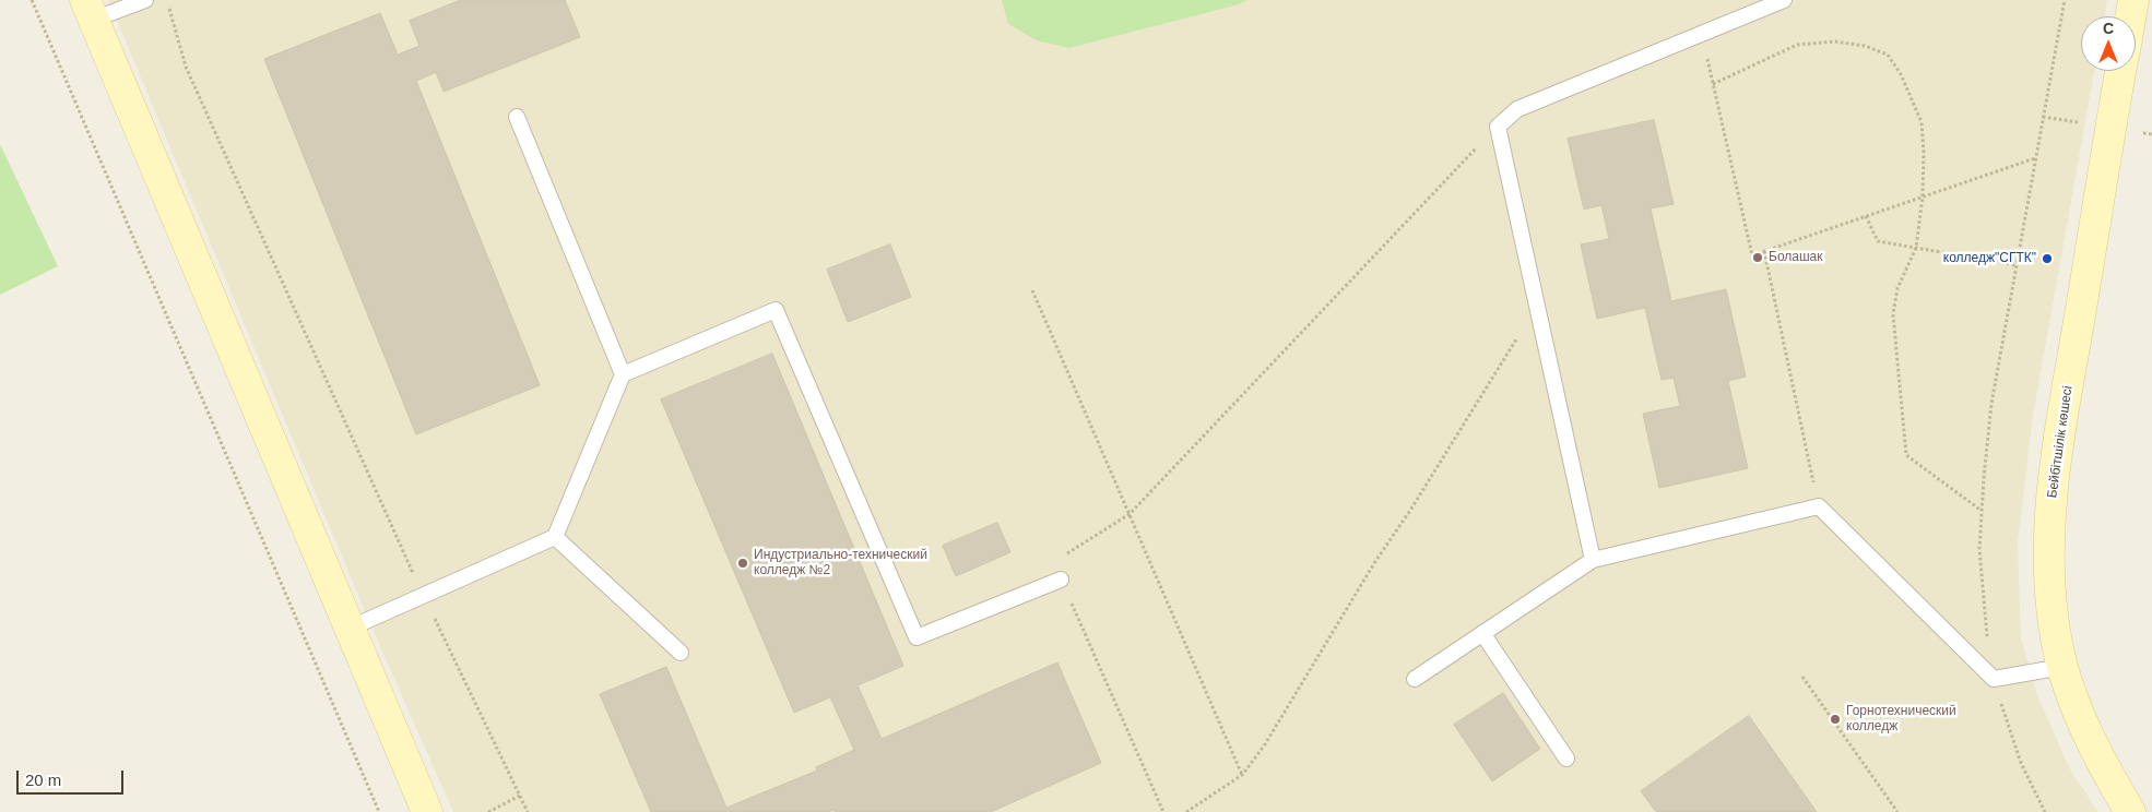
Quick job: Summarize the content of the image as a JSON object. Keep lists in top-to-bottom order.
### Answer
{
  "streets": {
    "street": ["Бейбітшілік көшесі"]
  },
  "places": [
    "Болашак",
    "колледж\"СГТК\"",
    "Индустриально-технический колледж №2",
    "Горнотехнический колледж"
  ],
  "scale_bar": "20 m",
  "north": "top"
}
